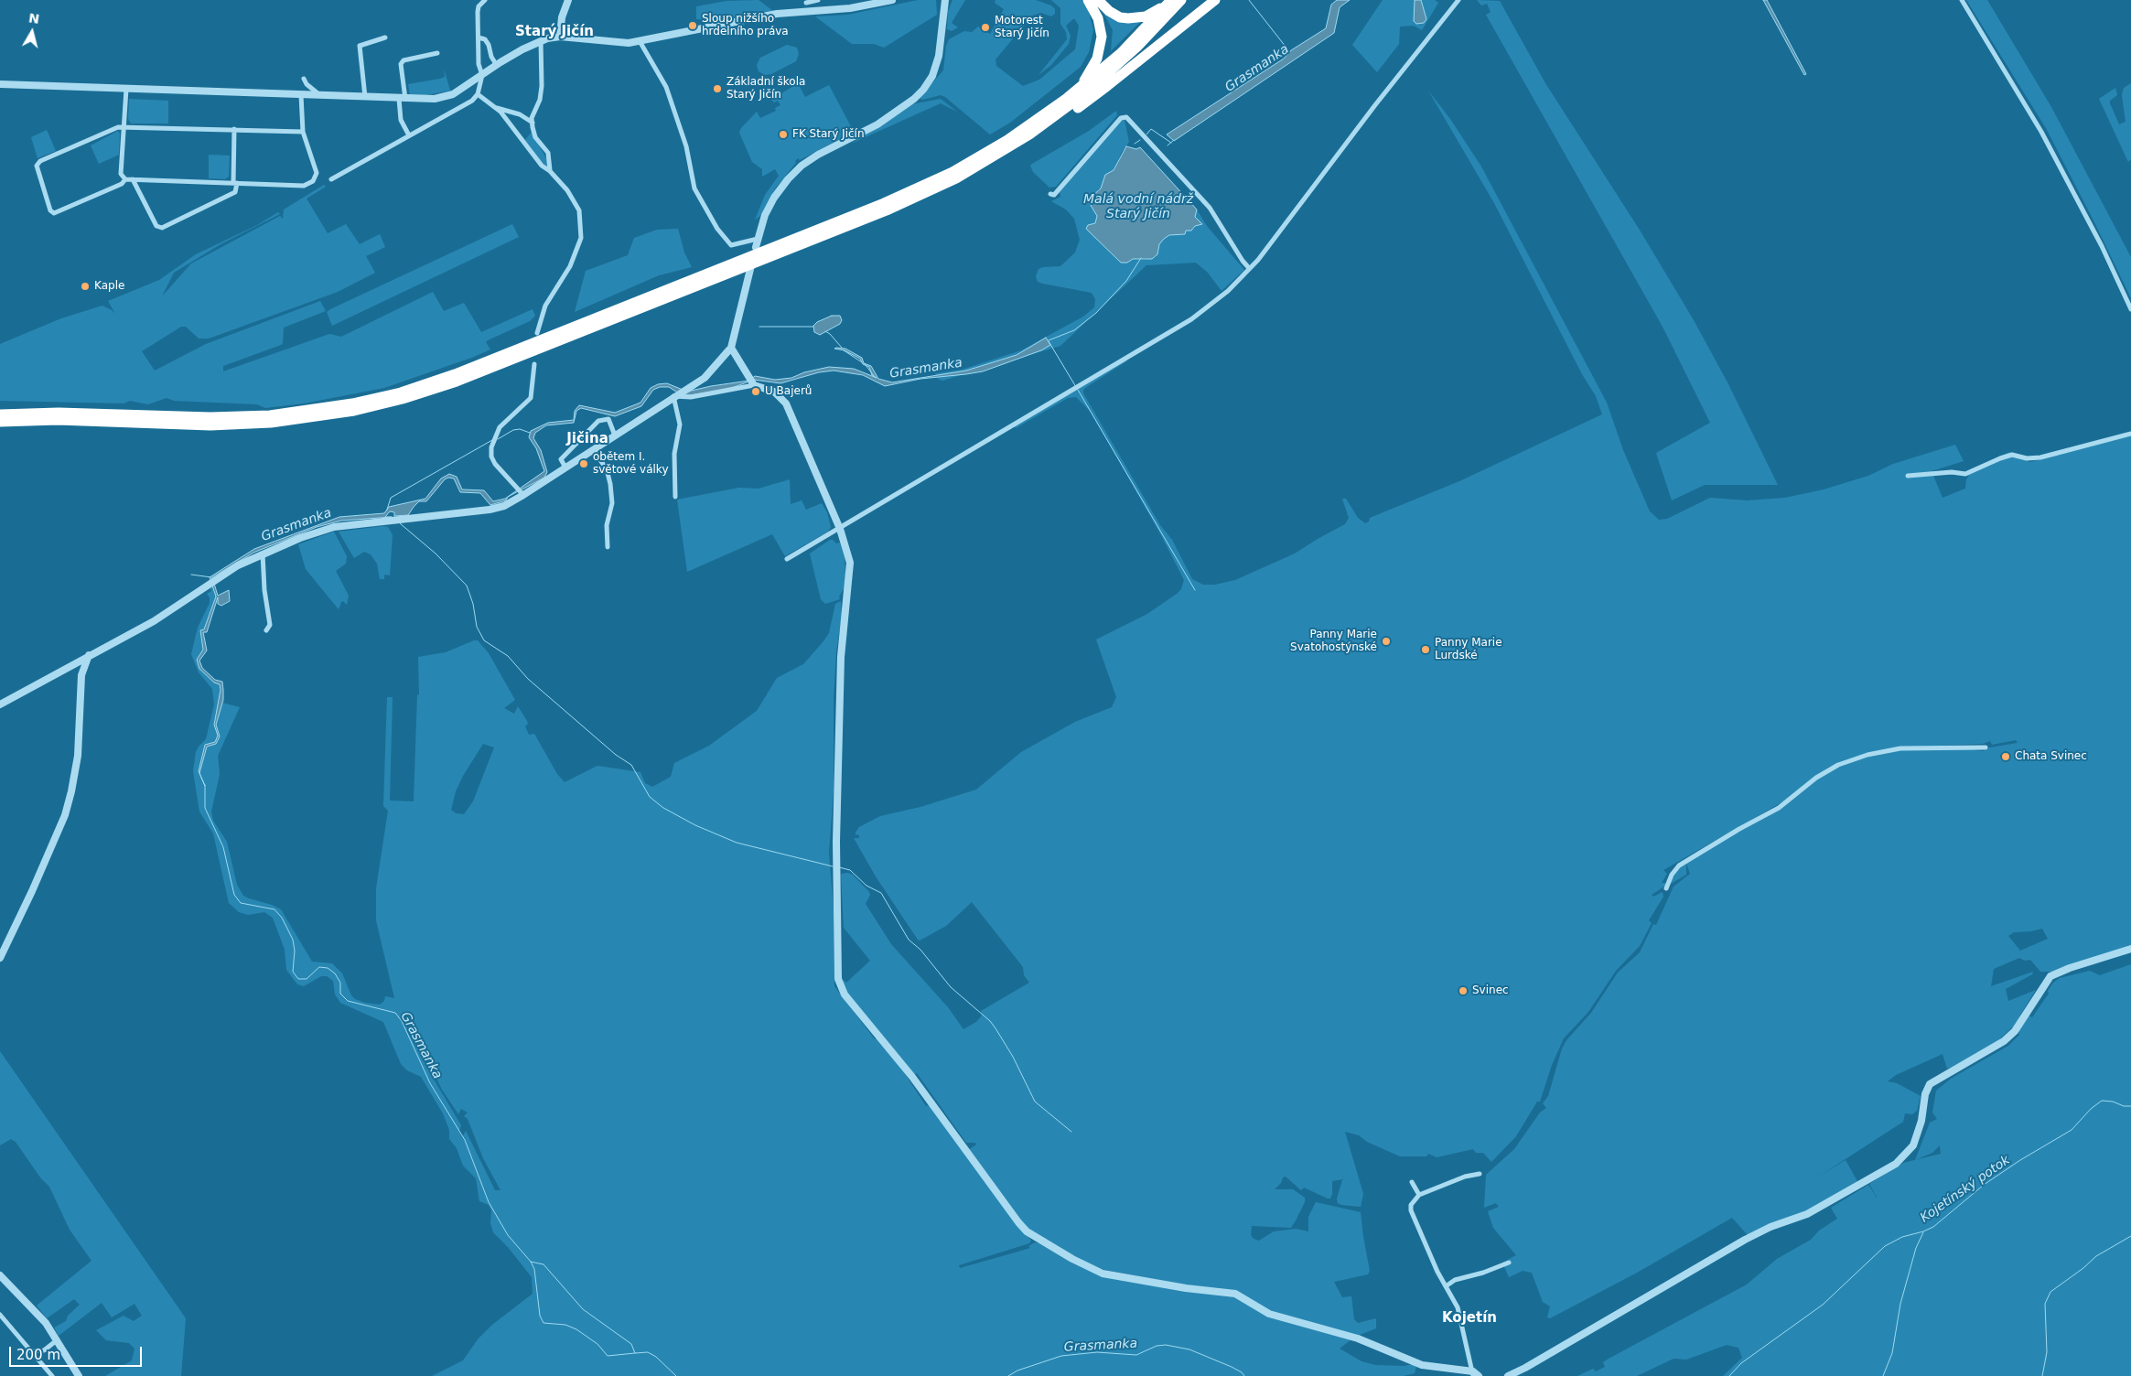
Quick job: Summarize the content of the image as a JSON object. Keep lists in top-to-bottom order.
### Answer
{
  "districts": ["Starý Jičín", "Jičina", "Kojetín"],
  "water": ["Grasmanka", "Malá vodní nádrž Starý Jičín", "Kojetínský potok"],
  "places": [
    "Sloup nižšího hrdelního práva",
    "Motorest Starý Jičín",
    "Základní škola Starý Jičín",
    "FK Starý Jičín",
    "Kaple",
    "U Bajerů",
    "obětem I. světové války",
    "Panny Marie Svatohostýnské",
    "Panny Marie Lurdské",
    "Chata Svinec",
    "Svinec"
  ],
  "scale_bar": "200 m",
  "north": "top"
}
